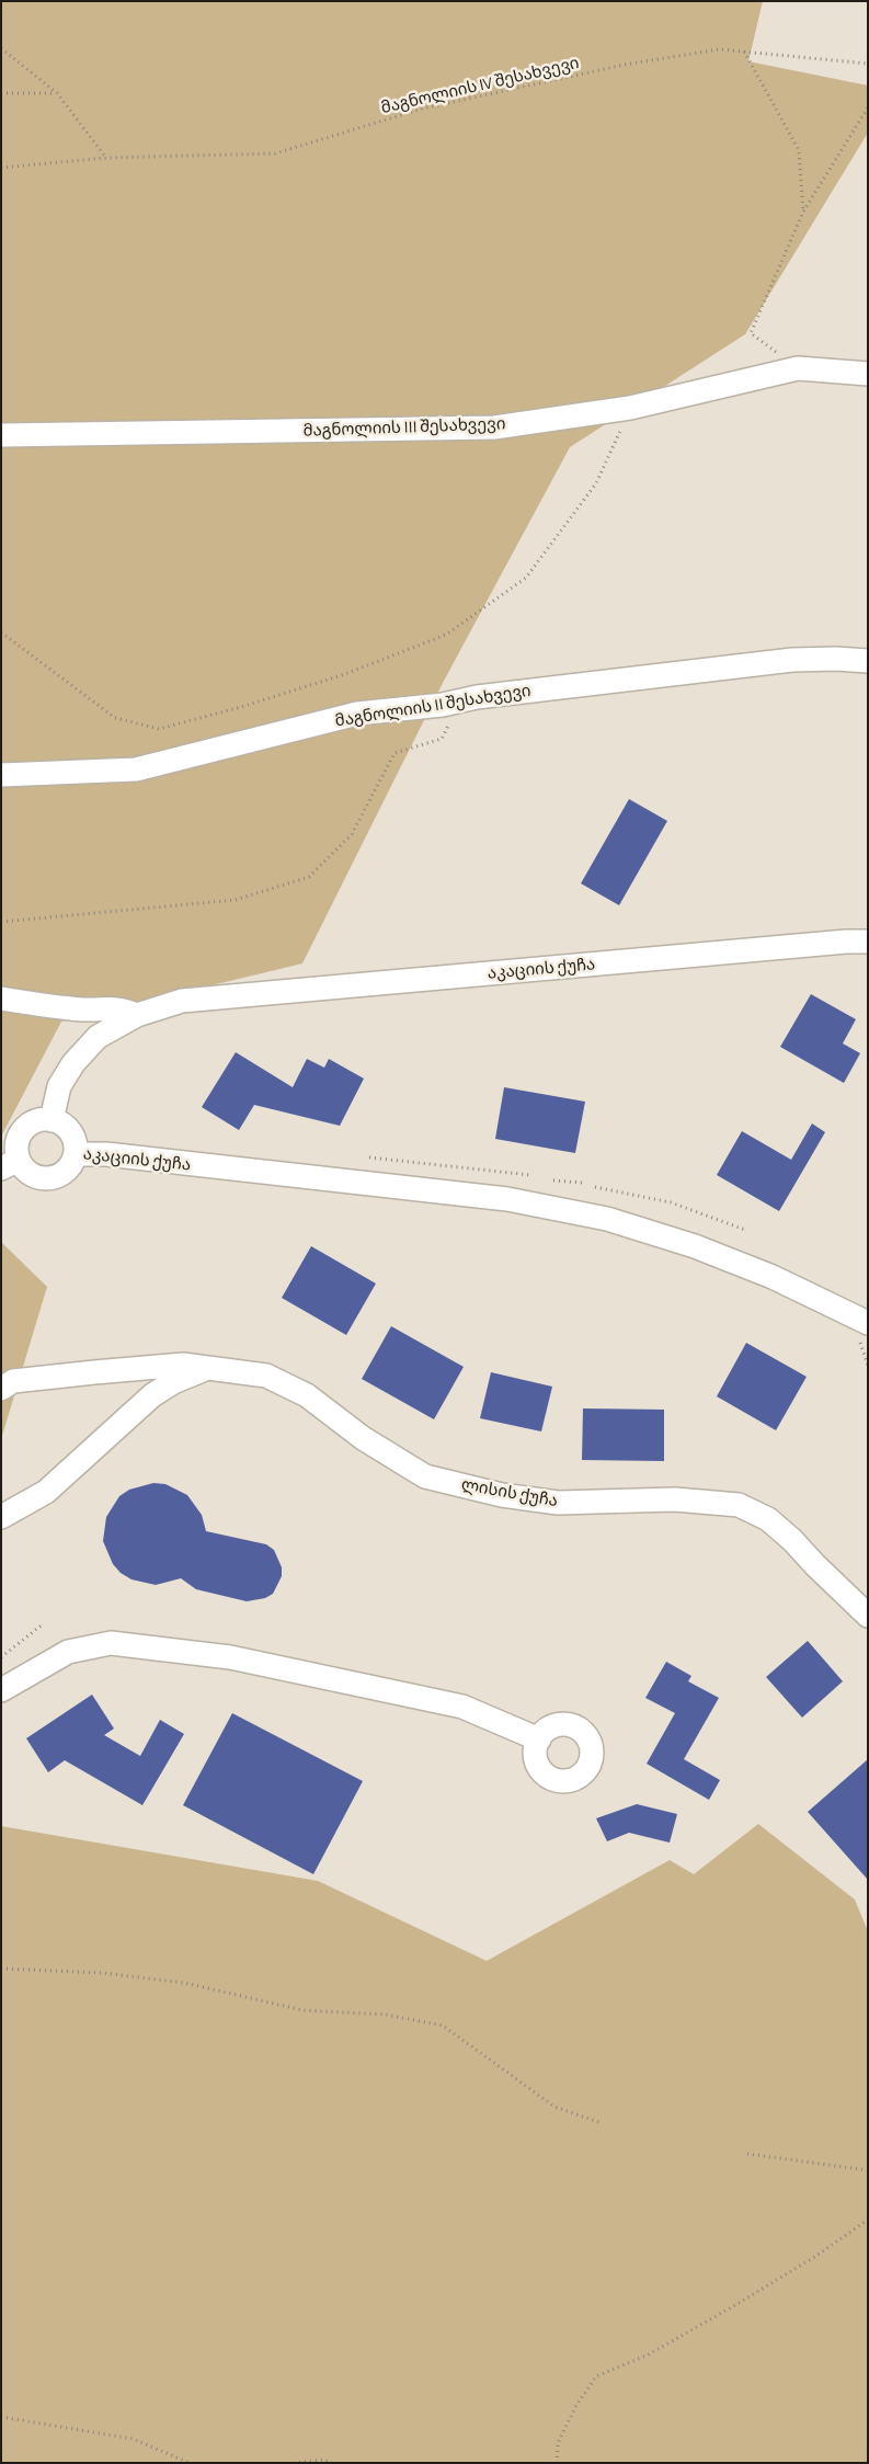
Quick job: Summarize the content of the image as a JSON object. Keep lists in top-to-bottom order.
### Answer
{
  "streets": {
    "street": [
      "მაგნოლიის III შესახვევი",
      "მაგნოლიის II შესახვევი",
      "აკაციის ქუჩა",
      "ლისის ქუჩა"
    ],
    "path": ["მაგნოლიის IV შესახვევი"]
  }
}
